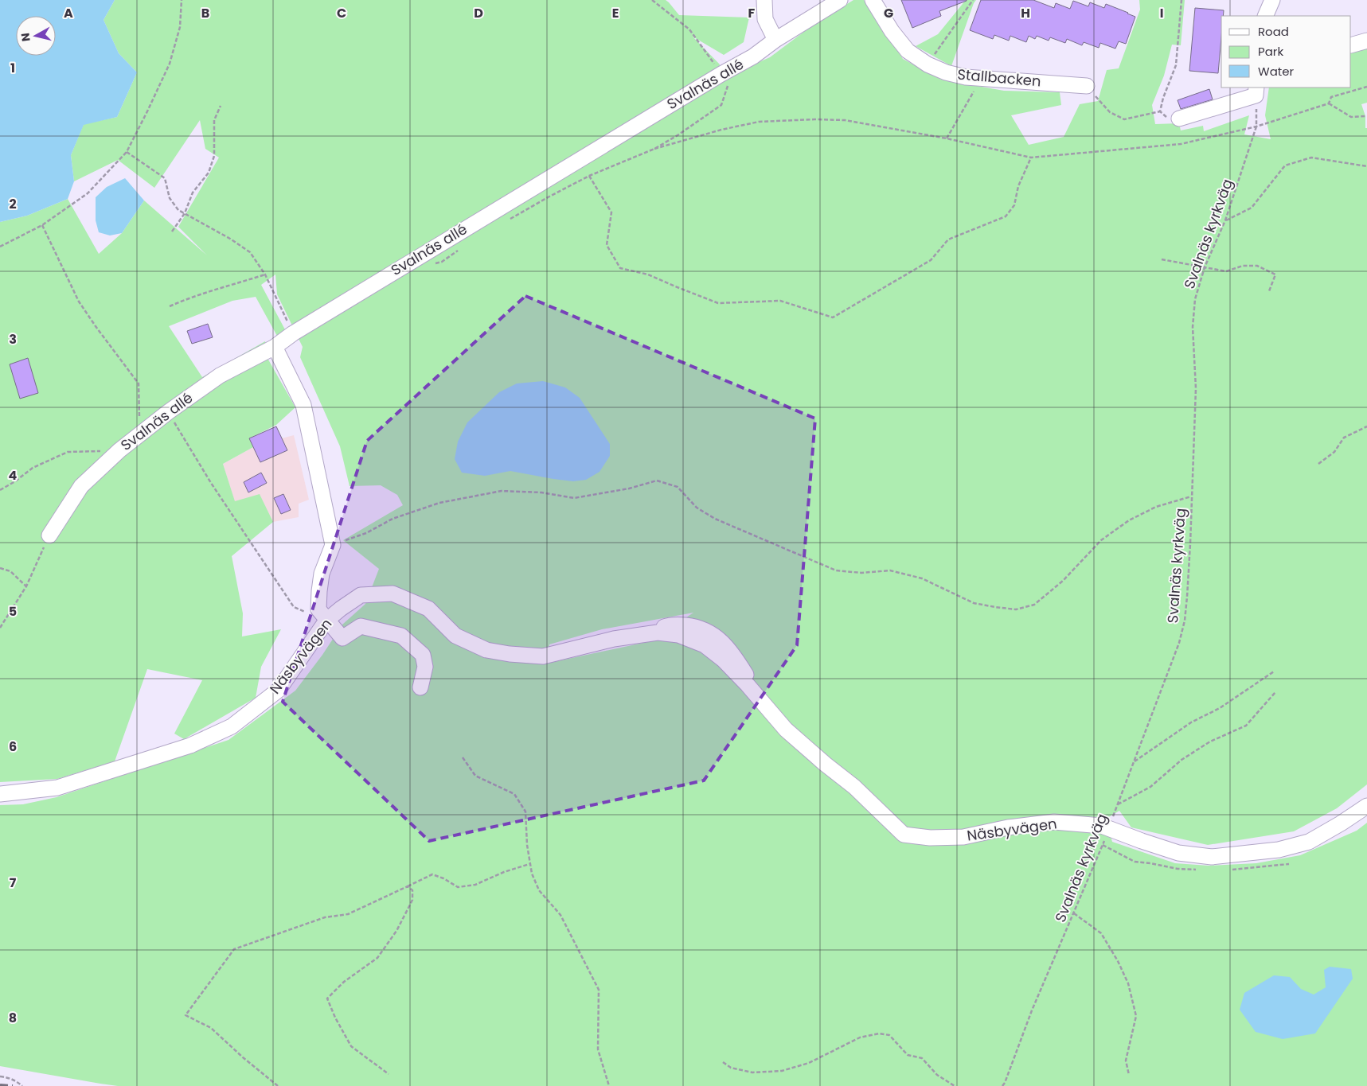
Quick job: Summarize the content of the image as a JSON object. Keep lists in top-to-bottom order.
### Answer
{
  "streets": {
    "street": ["Stallbacken", "Svalnäs allé", "Näsbyvägen"],
    "path": ["Svalnäs kyrkväg"]
  },
  "crossings": [
    ["Svalnäs kyrkväg", "Näsbyvägen"]
  ],
  "legend": ["Road", "Park", "Water"],
  "north": "left",
  "grid": {
    "columns": [
      "A",
      "B",
      "C",
      "D",
      "E",
      "F",
      "G",
      "H",
      "I"
    ],
    "rows": [
      "1",
      "2",
      "3",
      "4",
      "5",
      "6",
      "7",
      "8"
    ]
  }
}
